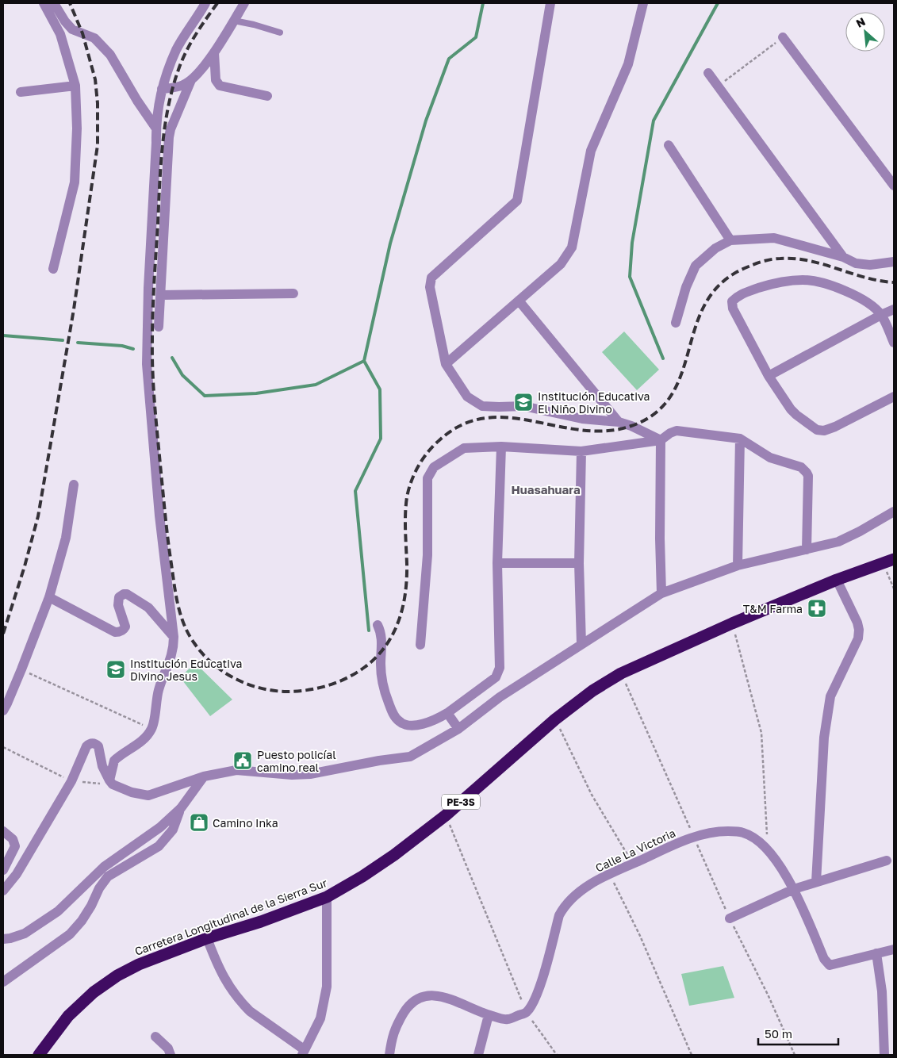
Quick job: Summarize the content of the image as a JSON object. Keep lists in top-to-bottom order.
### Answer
{
  "streets": {
    "highway": ["PE-3S", "Carretera Longitudinal de la Sierra Sur"],
    "street": ["Calle La Victoria"]
  },
  "districts": ["Huasahuara"],
  "places": {
    "school or university": ["Institución Educativa El Niño Divino", "Institución Educativa Divino Jesus"],
    "pharmacy": ["T&M Farma"],
    "public building": ["Puesto policíal camino real"],
    "shop": ["Camino Inka"]
  },
  "scale_bar": "50 m",
  "north": "top left"
}
